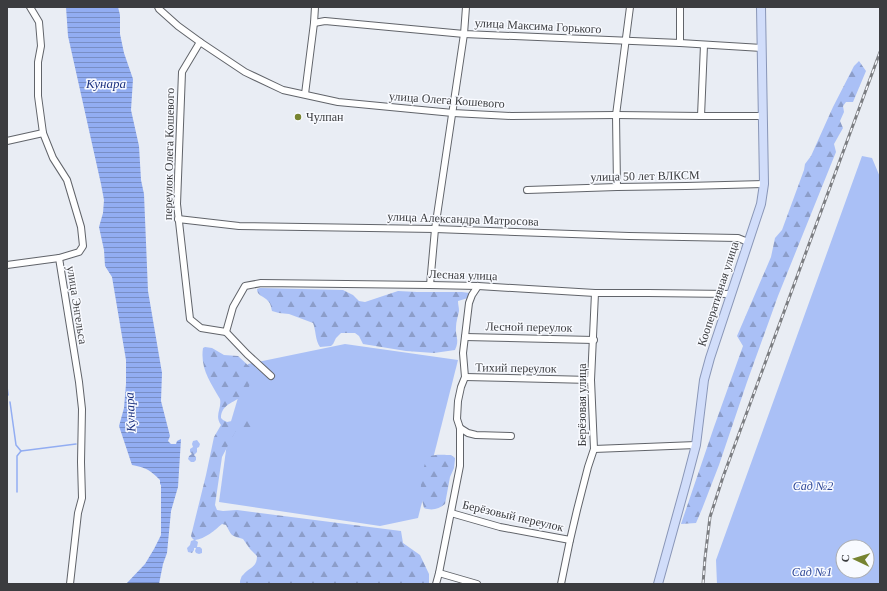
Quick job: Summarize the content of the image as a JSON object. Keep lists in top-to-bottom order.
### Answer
{
  "streets": {
    "main road": ["Кооперативная улица"],
    "street": [
      "улица Максима Горького",
      "улица Олега Кошевого",
      "переулок Олега Кошевого",
      "улица 50 лет ВЛКСМ",
      "улица Александра Матросова",
      "Лесная улица",
      "улица Энгельса",
      "Лесной переулок",
      "Тихий переулок",
      "Берёзовая улица",
      "Берёзовый переулок"
    ]
  },
  "crossings": [
    ["улица Максима Горького", "Кооперативная улица"],
    ["улица Олега Кошевого", "переулок Олега Кошевого"],
    ["улица Олега Кошевого", "Кооперативная улица"],
    ["переулок Олега Кошевого", "улица Александра Матросова"],
    ["переулок Олега Кошевого", "Лесная улица"],
    ["улица 50 лет ВЛКСМ", "Кооперативная улица"],
    ["улица Александра Матросова", "Кооперативная улица"],
    ["Лесная улица", "Кооперативная улица"],
    ["Лесная улица", "Берёзовая улица"],
    ["Лесной переулок", "Берёзовая улица"],
    ["Тихий переулок", "Берёзовая улица"],
    ["Берёзовая улица", "Берёзовый переулок"]
  ],
  "water": ["Кунара"],
  "parks": ["Сад №2", "Сад №1"],
  "places": ["Чулпан"],
  "north": "left"
}
